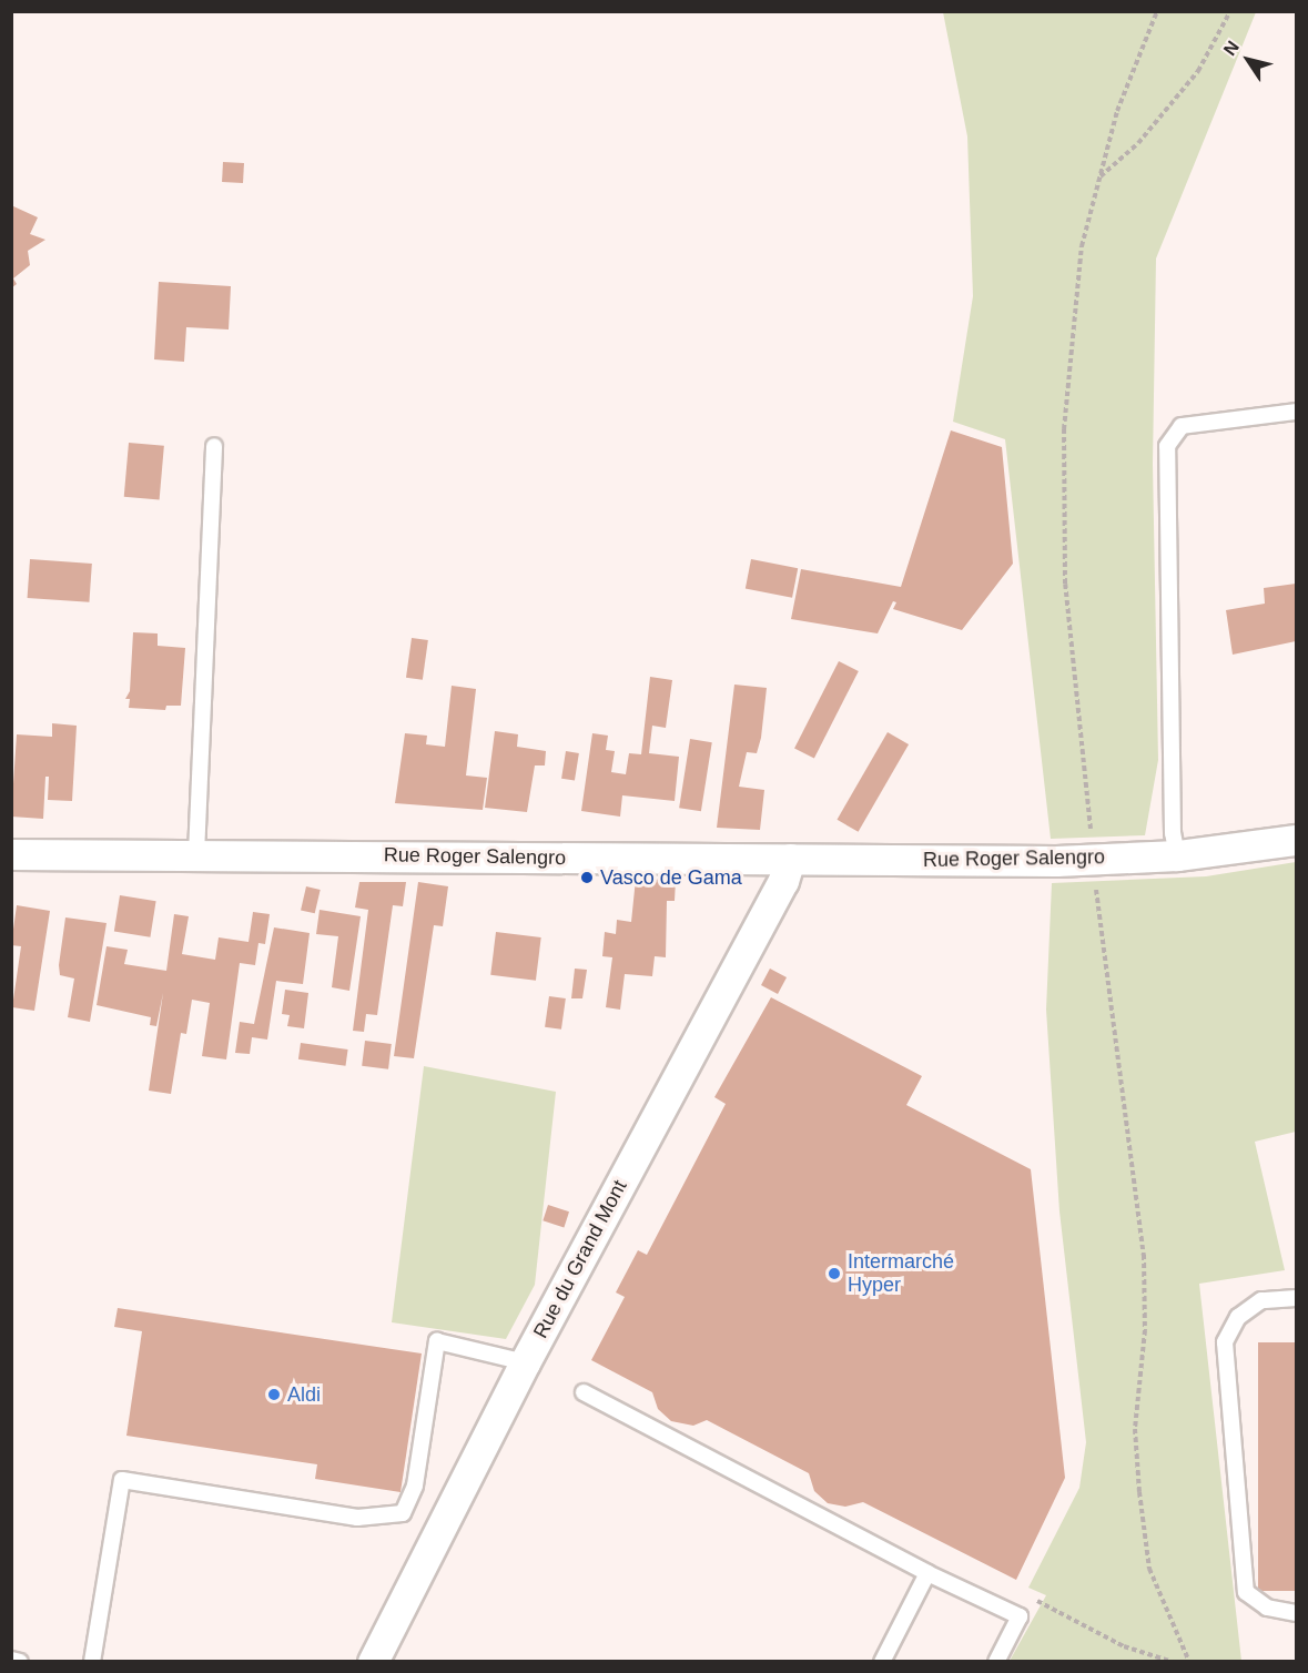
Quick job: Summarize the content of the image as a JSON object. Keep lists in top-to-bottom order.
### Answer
{
  "streets": {
    "street": ["Rue Roger Salengro", "Rue du Grand Mont"]
  },
  "crossings": [
    ["Rue Roger Salengro", "Rue du Grand Mont"]
  ],
  "places": ["Vasco de Gama", "Intermarché Hyper", "Aldi"],
  "north": "top left"
}
